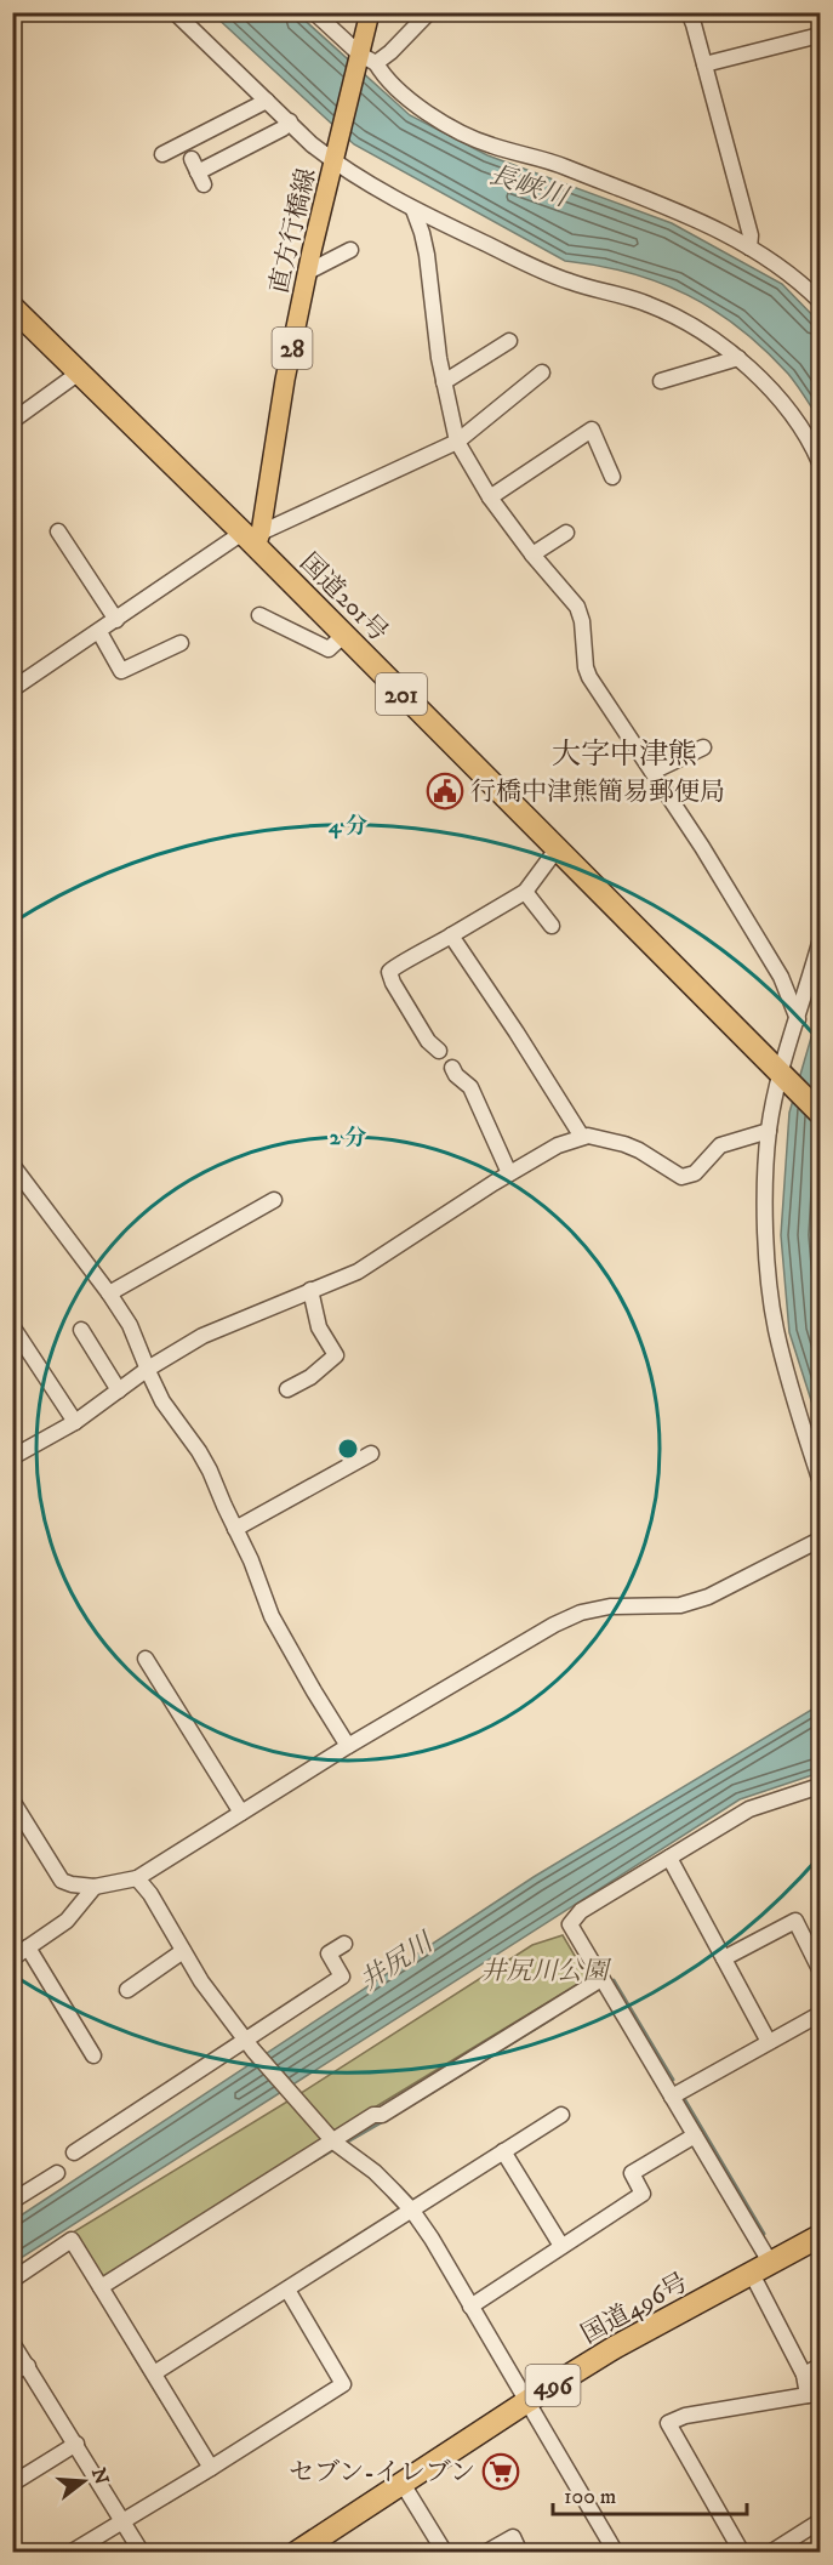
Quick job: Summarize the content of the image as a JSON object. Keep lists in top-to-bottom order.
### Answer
{
  "streets": {
    "highway": [
      "国道201号",
      "201",
      "国道496号",
      "496"
    ],
    "main road": ["直方行橋線", "28"]
  },
  "crossings": [
    ["直方行橋線", "国道201号"]
  ],
  "districts": ["大字中津熊"],
  "water": ["長峡川", "井尻川"],
  "parks": ["井尻川公園"],
  "places": {
    "public building": ["行橋中津熊簡易郵便局"],
    "supermarket": ["セブン-イレブン"]
  },
  "scale_bar": "100 m",
  "north": "right",
  "rings": ["4 分", "2 分"]
}
